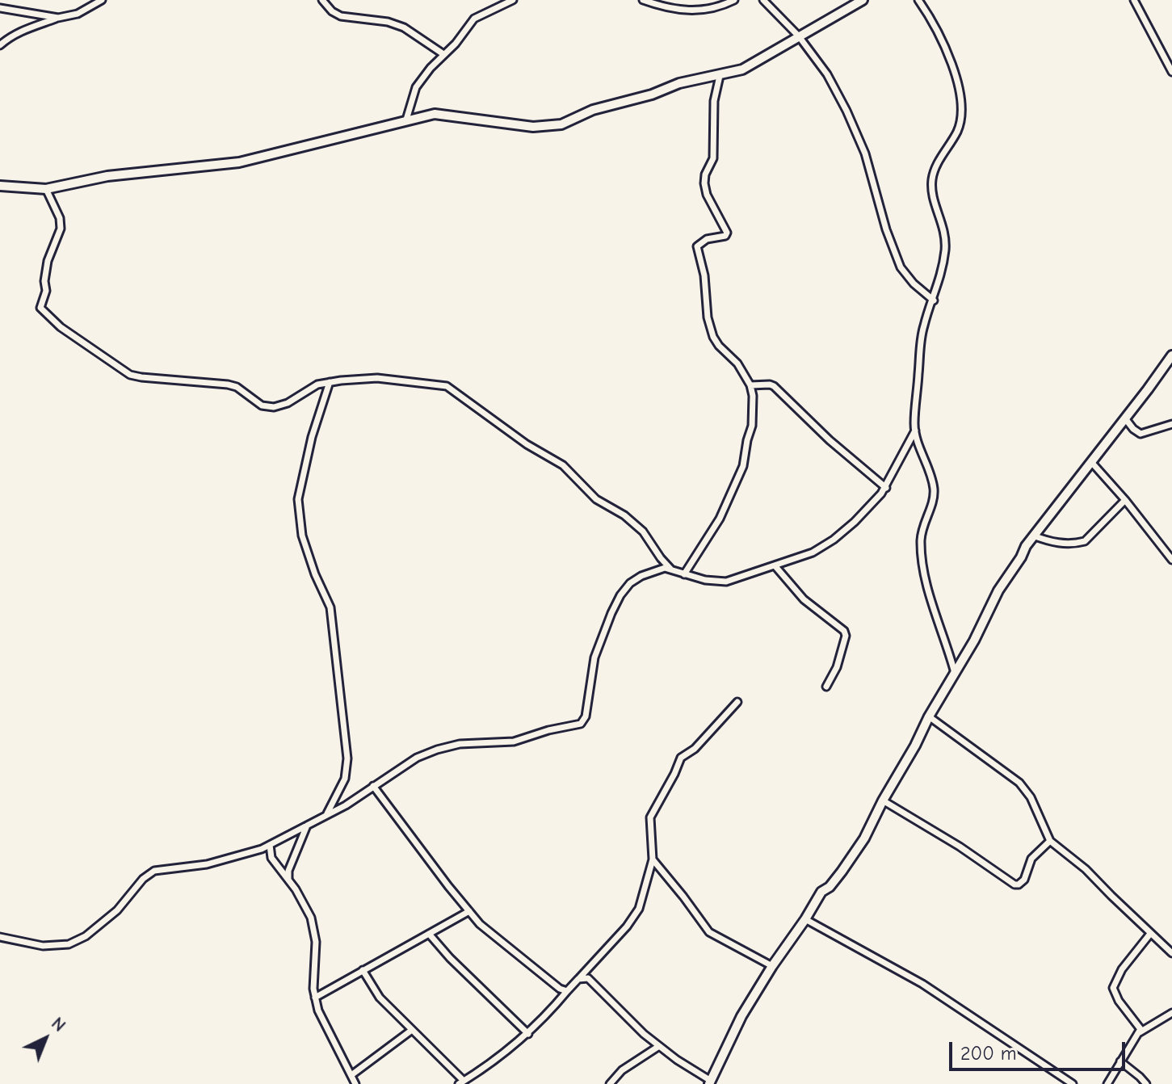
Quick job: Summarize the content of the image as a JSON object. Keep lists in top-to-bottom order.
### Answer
{
  "scale_bar": "200 m",
  "north": "top right"
}
